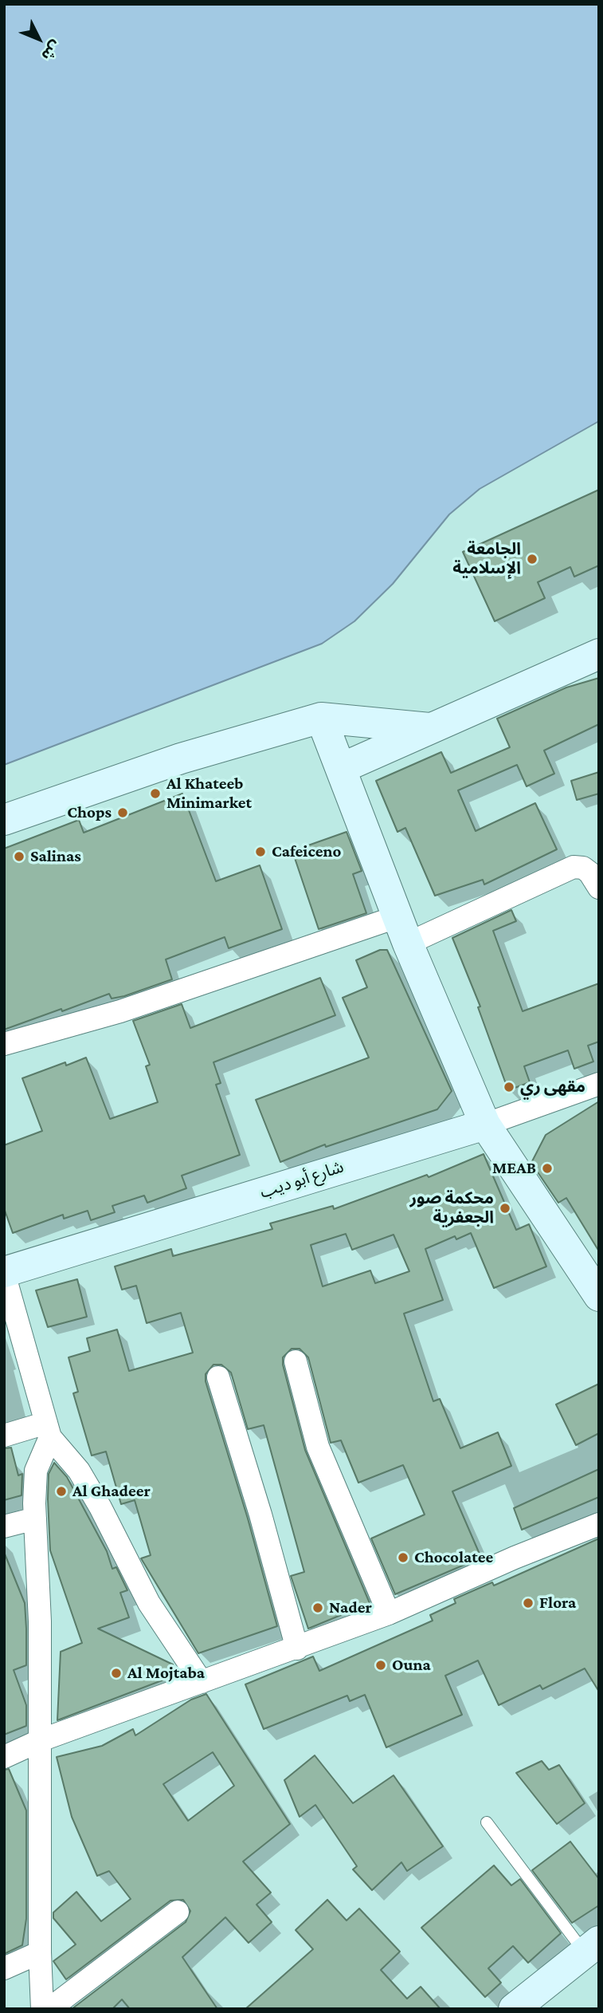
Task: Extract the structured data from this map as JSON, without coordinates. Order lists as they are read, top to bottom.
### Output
{
  "streets": {
    "main road": ["شارع أبو ديب"]
  },
  "places": [
    "الجامعة الإسلامية",
    "Al Khateeb Minimarket",
    "Chops",
    "Cafeiceno",
    "Salinas",
    "مقهى ري",
    "MEAB",
    "محكمة صور الجعفرية",
    "Al Ghadeer",
    "Chocolatee",
    "Flora",
    "Nader",
    "Ouna",
    "Al Mojtaba"
  ],
  "north": "bottom right"
}
